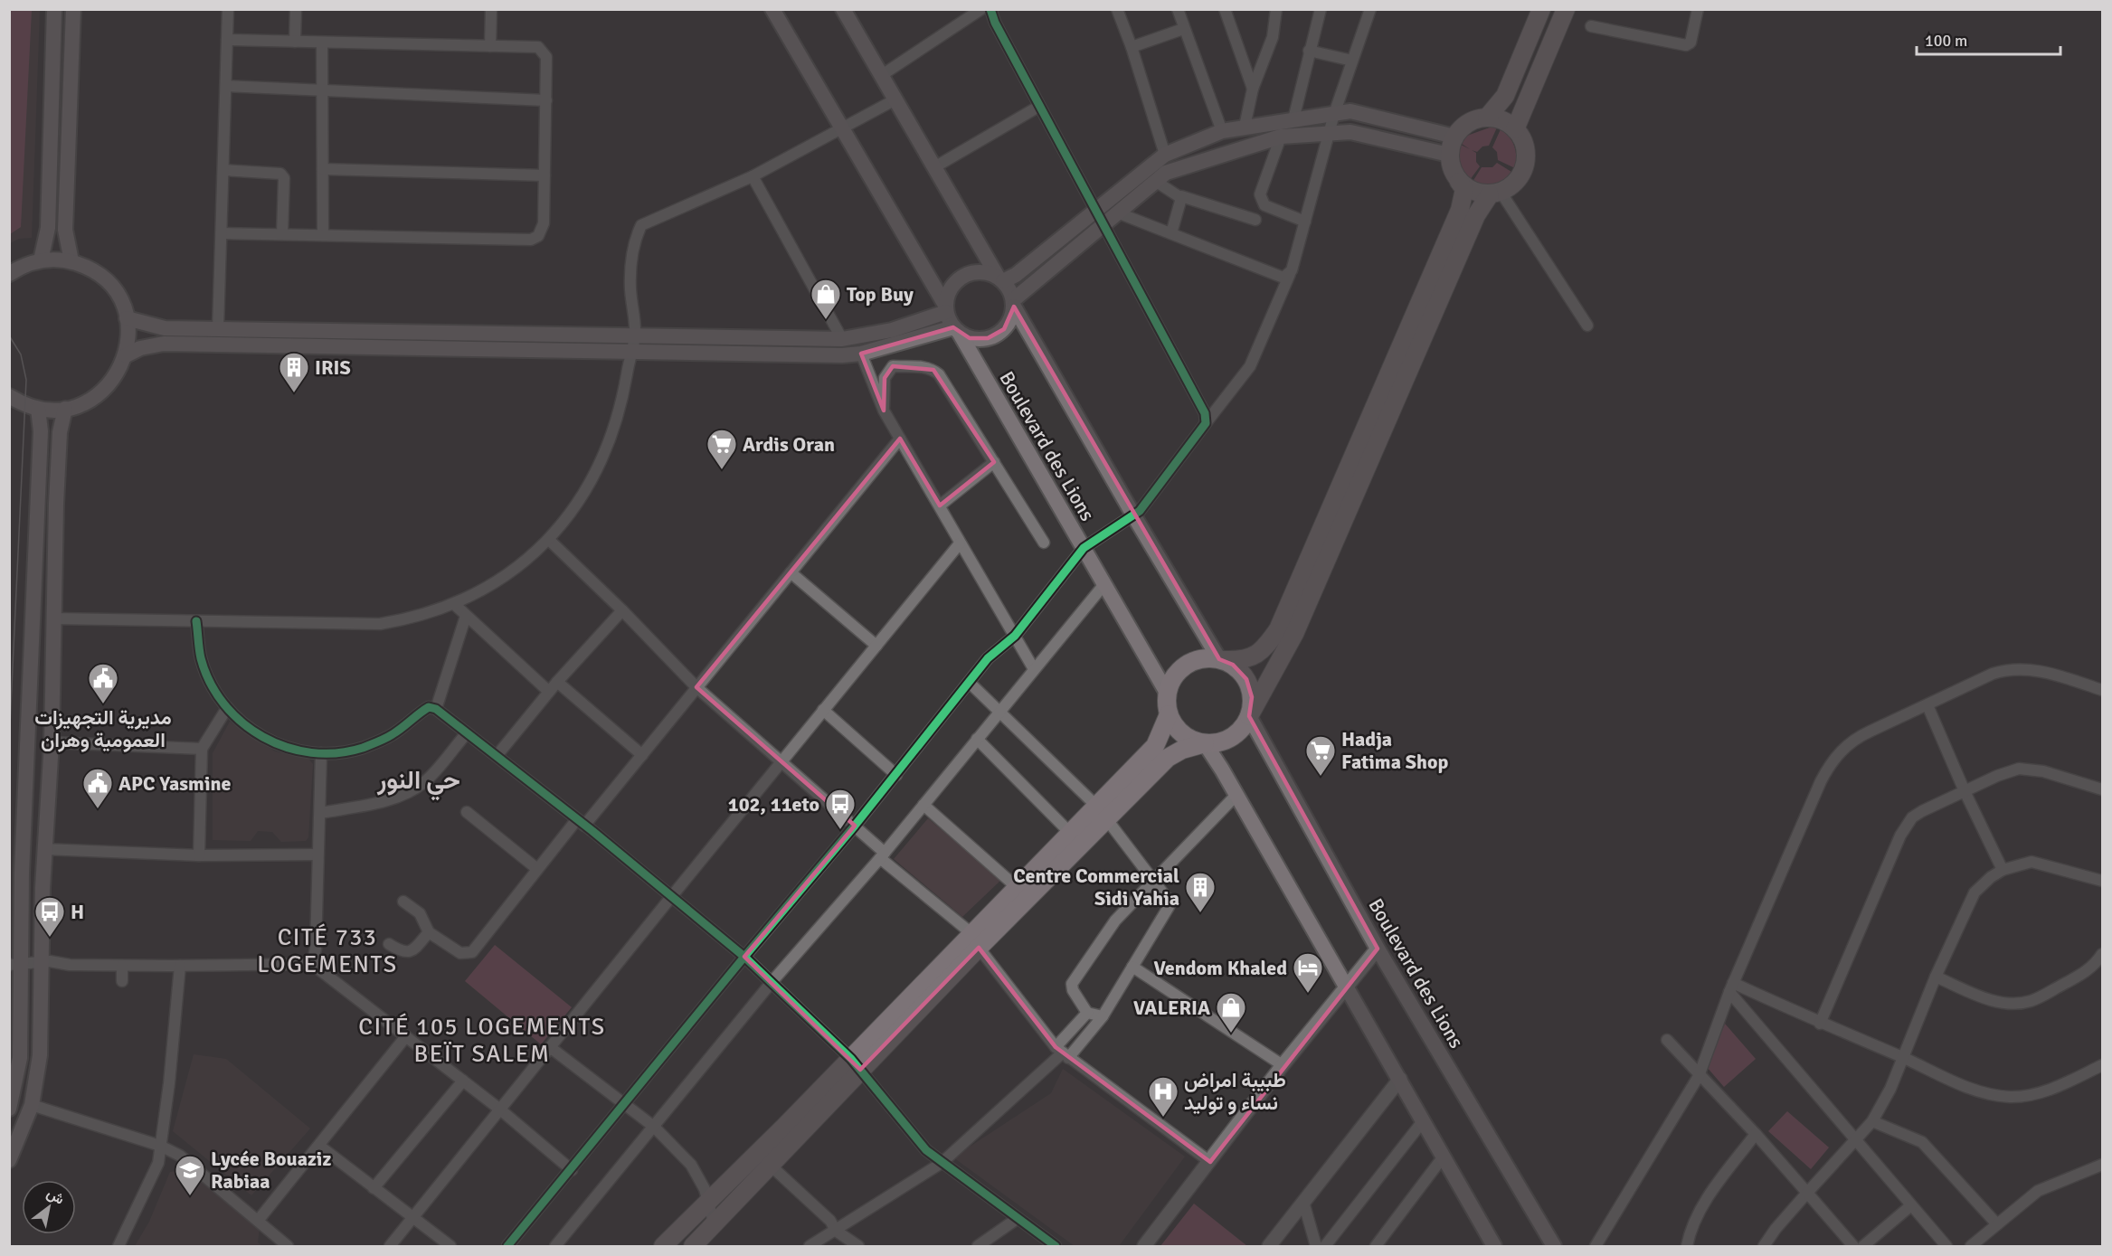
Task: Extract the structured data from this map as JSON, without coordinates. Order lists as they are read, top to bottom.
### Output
{
  "streets": {
    "main road": ["Boulevard des Lions"]
  },
  "districts": ["حي النور", "CITÉ 733 LOGEMENTS", "CITÉ 105 LOGEMENTS BEÏT SALEM"],
  "places": {
    "shop": ["Top Buy", "VALERIA"],
    "building": ["IRIS", "Centre Commercial Sidi Yahia"],
    "supermarket": ["Ardis Oran", "Hadja Fatima Shop"],
    "public building": ["مديرية التجهيزات العمومية وهران", "APC Yasmine"],
    "bus stop": ["102, 11eto", "H"],
    "hotel": ["Vendom Khaled"],
    "hospital": ["طبيبة امراض نساء و توليد"],
    "school or university": ["Lycée Bouaziz Rabiaa"]
  },
  "scale_bar": "100 m",
  "north": "top right"
}
